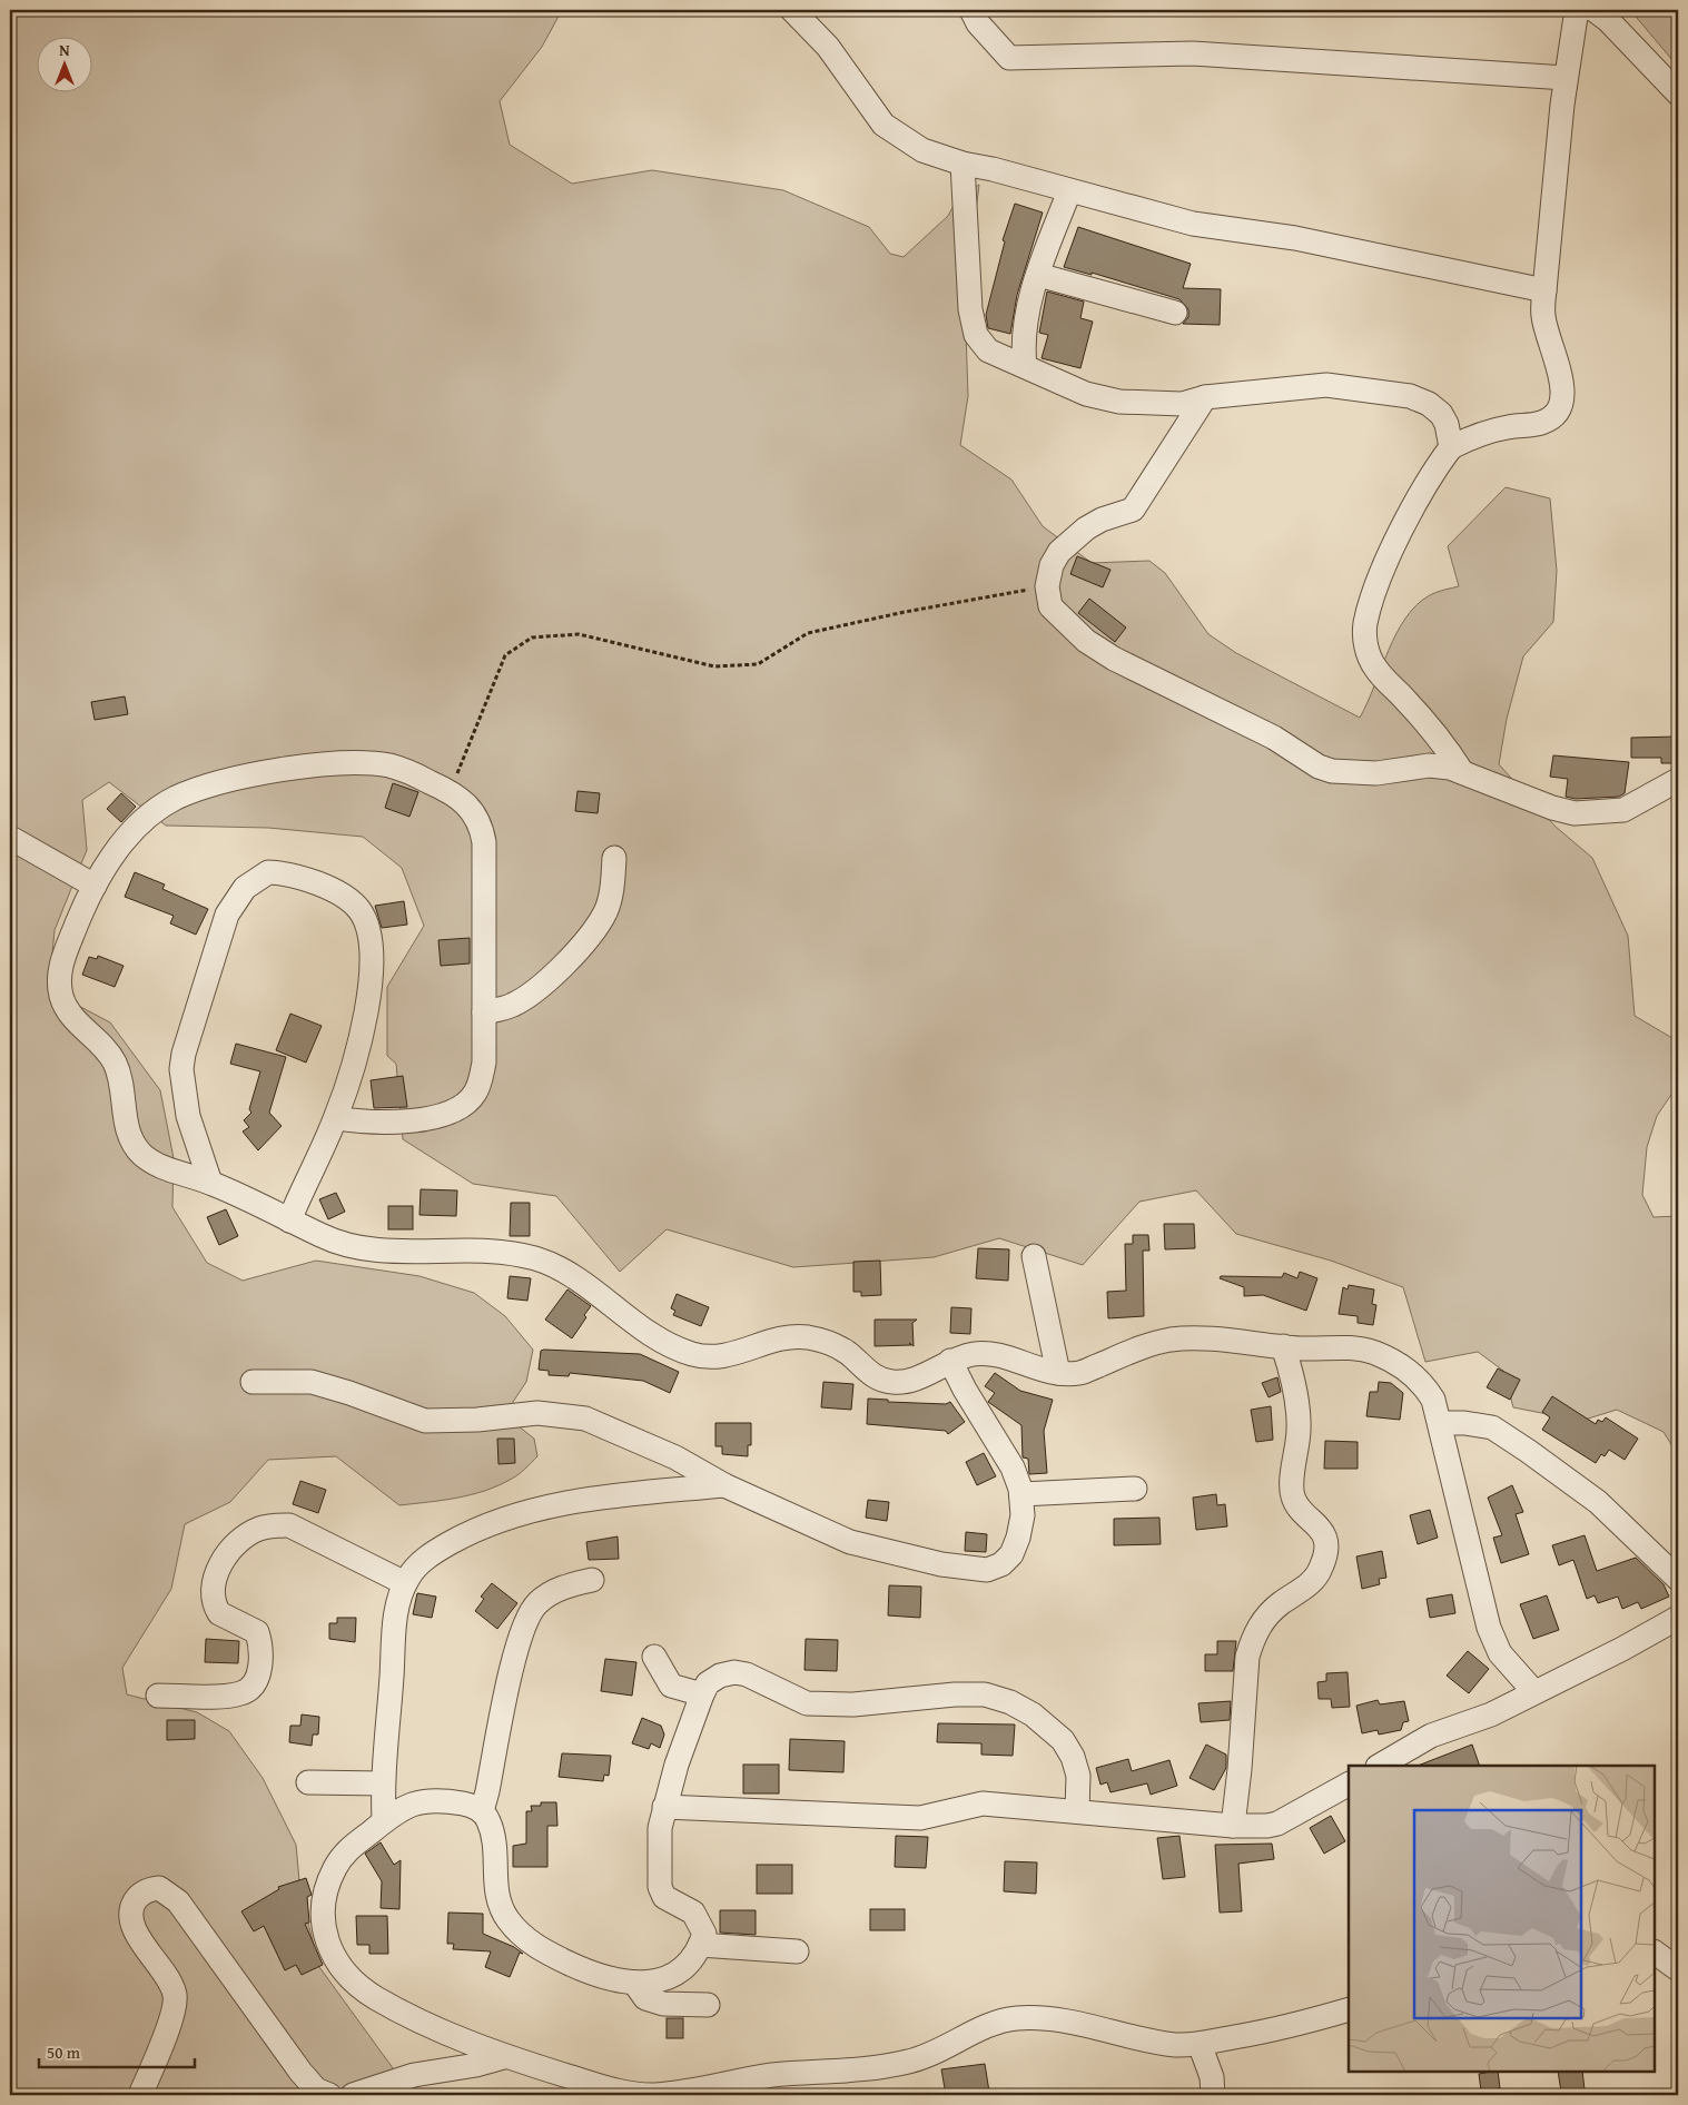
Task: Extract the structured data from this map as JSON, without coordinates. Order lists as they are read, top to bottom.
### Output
{
  "scale_bar": "50 m",
  "north": "top"
}
